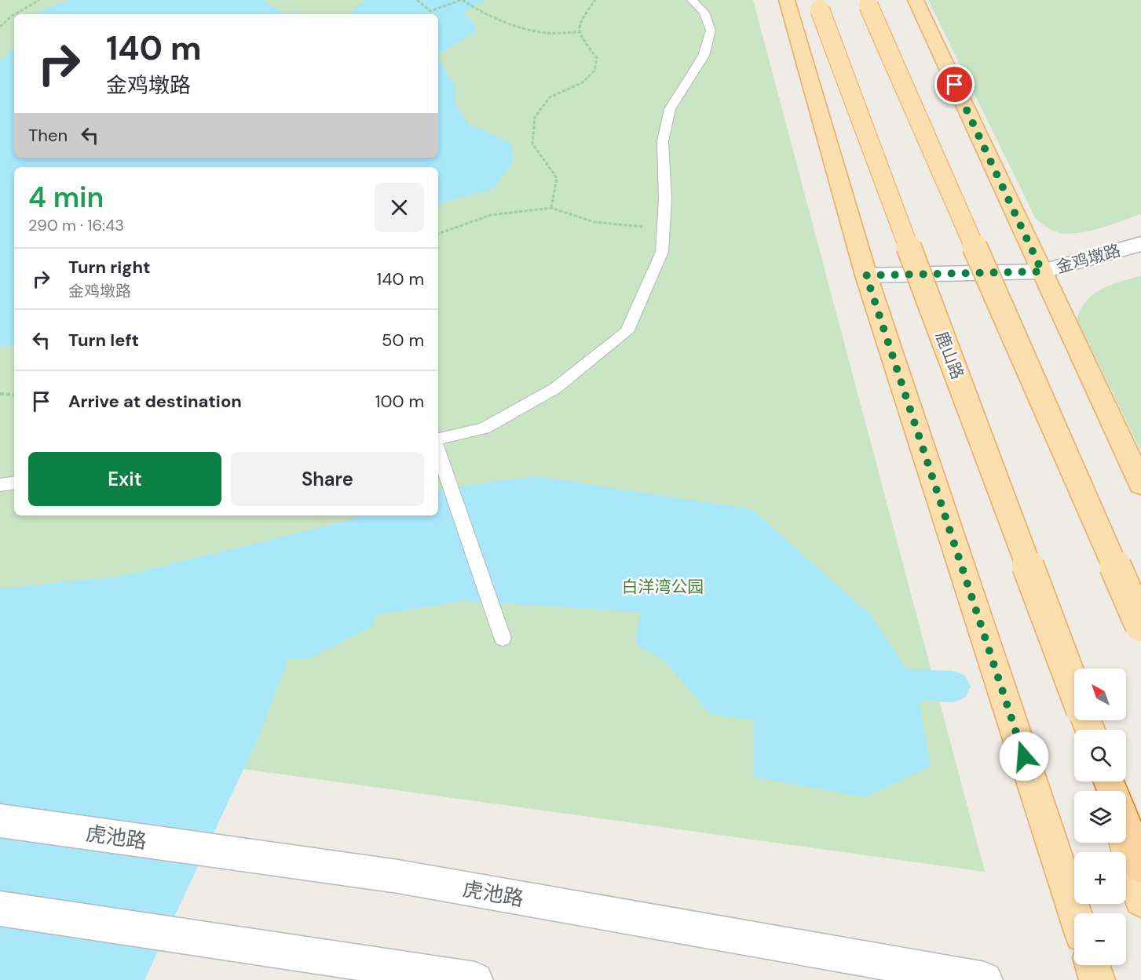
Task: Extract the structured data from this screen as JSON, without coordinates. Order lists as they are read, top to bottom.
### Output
{
  "streets": {
    "main road": ["金鸡墩路", "鹿山路", "虎池路"]
  },
  "parks": ["白洋湾公园"],
  "north": "top left",
  "page": {
    "turn": ["140 m", "金鸡墩路"],
    "then": "Then",
    "heading": ["4 min", "290 m · 16:43"],
    "list": [
      {
        "name": "Turn right",
        "note": "金鸡墩路",
        "value": "140 m"
      },
      {
        "name": "Turn left",
        "value": "50 m"
      },
      {
        "name": "Arrive at destination",
        "value": "100 m"
      }
    ],
    "buttons": ["Exit", "Share"],
    "map_buttons": ["+", "−"]
  }
}
